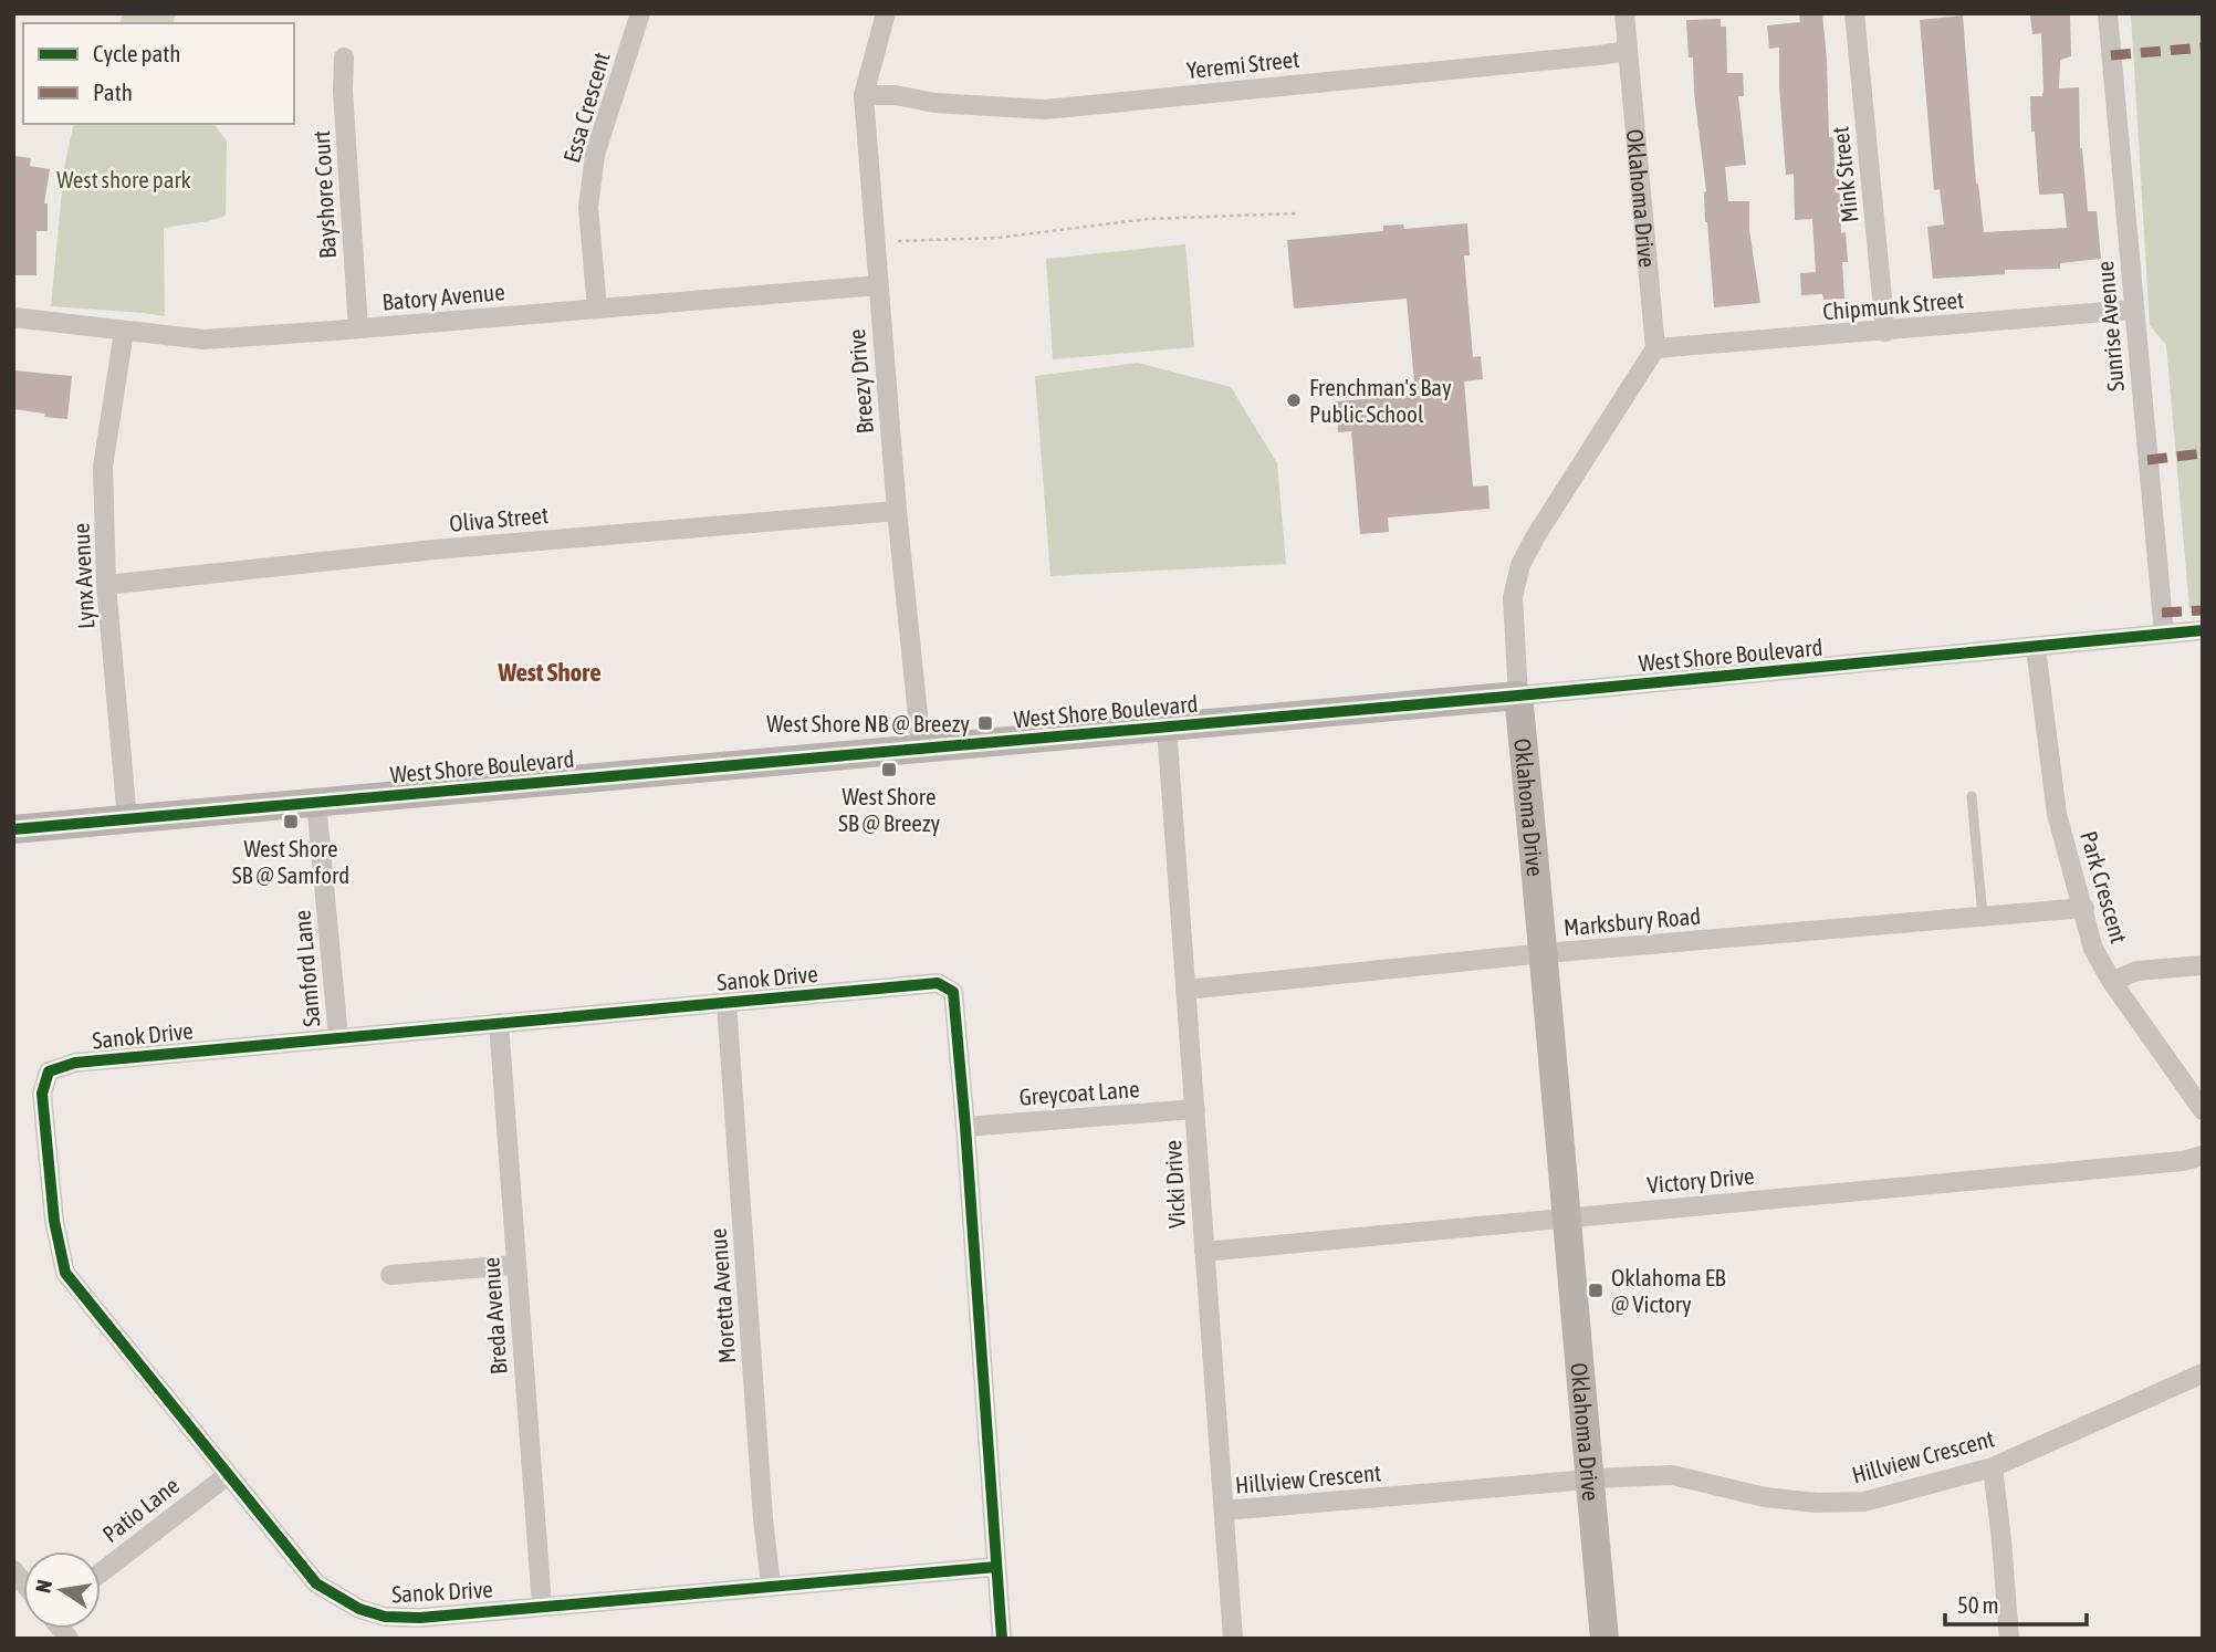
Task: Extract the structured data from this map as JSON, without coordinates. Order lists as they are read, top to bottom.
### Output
{
  "streets": {
    "street": [
      "Yeremi Street",
      "Essa Crescent",
      "Mink Street",
      "Bayshore Court",
      "Oklahoma Drive",
      "Batory Avenue",
      "Chipmunk Street",
      "Sunrise Avenue",
      "Breezy Drive",
      "Oliva Street",
      "Lynx Avenue",
      "West Shore Boulevard",
      "Park Crescent",
      "Marksbury Road",
      "Samford Lane",
      "Sanok Drive",
      "Greycoat Lane",
      "Victory Drive",
      "Vicki Drive",
      "Moretta Avenue",
      "Breda Avenue",
      "Hillview Crescent",
      "Patio Lane"
    ]
  },
  "crossings": [
    ["Yeremi Street", "Oklahoma Drive"],
    ["Yeremi Street", "Breezy Drive"],
    ["Essa Crescent", "Batory Avenue"],
    ["Mink Street", "Chipmunk Street"],
    ["Bayshore Court", "Batory Avenue"],
    ["Oklahoma Drive", "Chipmunk Street"],
    ["Oklahoma Drive", "West Shore Boulevard"],
    ["Oklahoma Drive", "Marksbury Road"],
    ["Oklahoma Drive", "Victory Drive"],
    ["Oklahoma Drive", "Hillview Crescent"],
    ["Batory Avenue", "Breezy Drive"],
    ["Batory Avenue", "Lynx Avenue"],
    ["Chipmunk Street", "Sunrise Avenue"],
    ["Sunrise Avenue", "West Shore Boulevard"],
    ["Breezy Drive", "Oliva Street"],
    ["Breezy Drive", "West Shore Boulevard"],
    ["Oliva Street", "Lynx Avenue"],
    ["Lynx Avenue", "West Shore Boulevard"],
    ["West Shore Boulevard", "Park Crescent"],
    ["West Shore Boulevard", "Samford Lane"],
    ["West Shore Boulevard", "Vicki Drive"],
    ["Park Crescent", "Marksbury Road"],
    ["Marksbury Road", "Vicki Drive"],
    ["Samford Lane", "Sanok Drive"],
    ["Sanok Drive", "Greycoat Lane"],
    ["Sanok Drive", "Moretta Avenue"],
    ["Sanok Drive", "Breda Avenue"],
    ["Sanok Drive", "Patio Lane"],
    ["Greycoat Lane", "Vicki Drive"],
    ["Victory Drive", "Vicki Drive"],
    ["Vicki Drive", "Hillview Crescent"]
  ],
  "districts": ["West Shore"],
  "parks": ["West shore park"],
  "places": {
    "other": ["Frenchman's Bay Public School"],
    "transit": [
      "West Shore NB @ Breezy",
      "West Shore SB @ Breezy",
      "West Shore SB @ Samford",
      "Oklahoma EB @ Victory"
    ]
  },
  "legend": ["Cycle path", "Path"],
  "scale_bar": "50 m",
  "north": "left"
}
